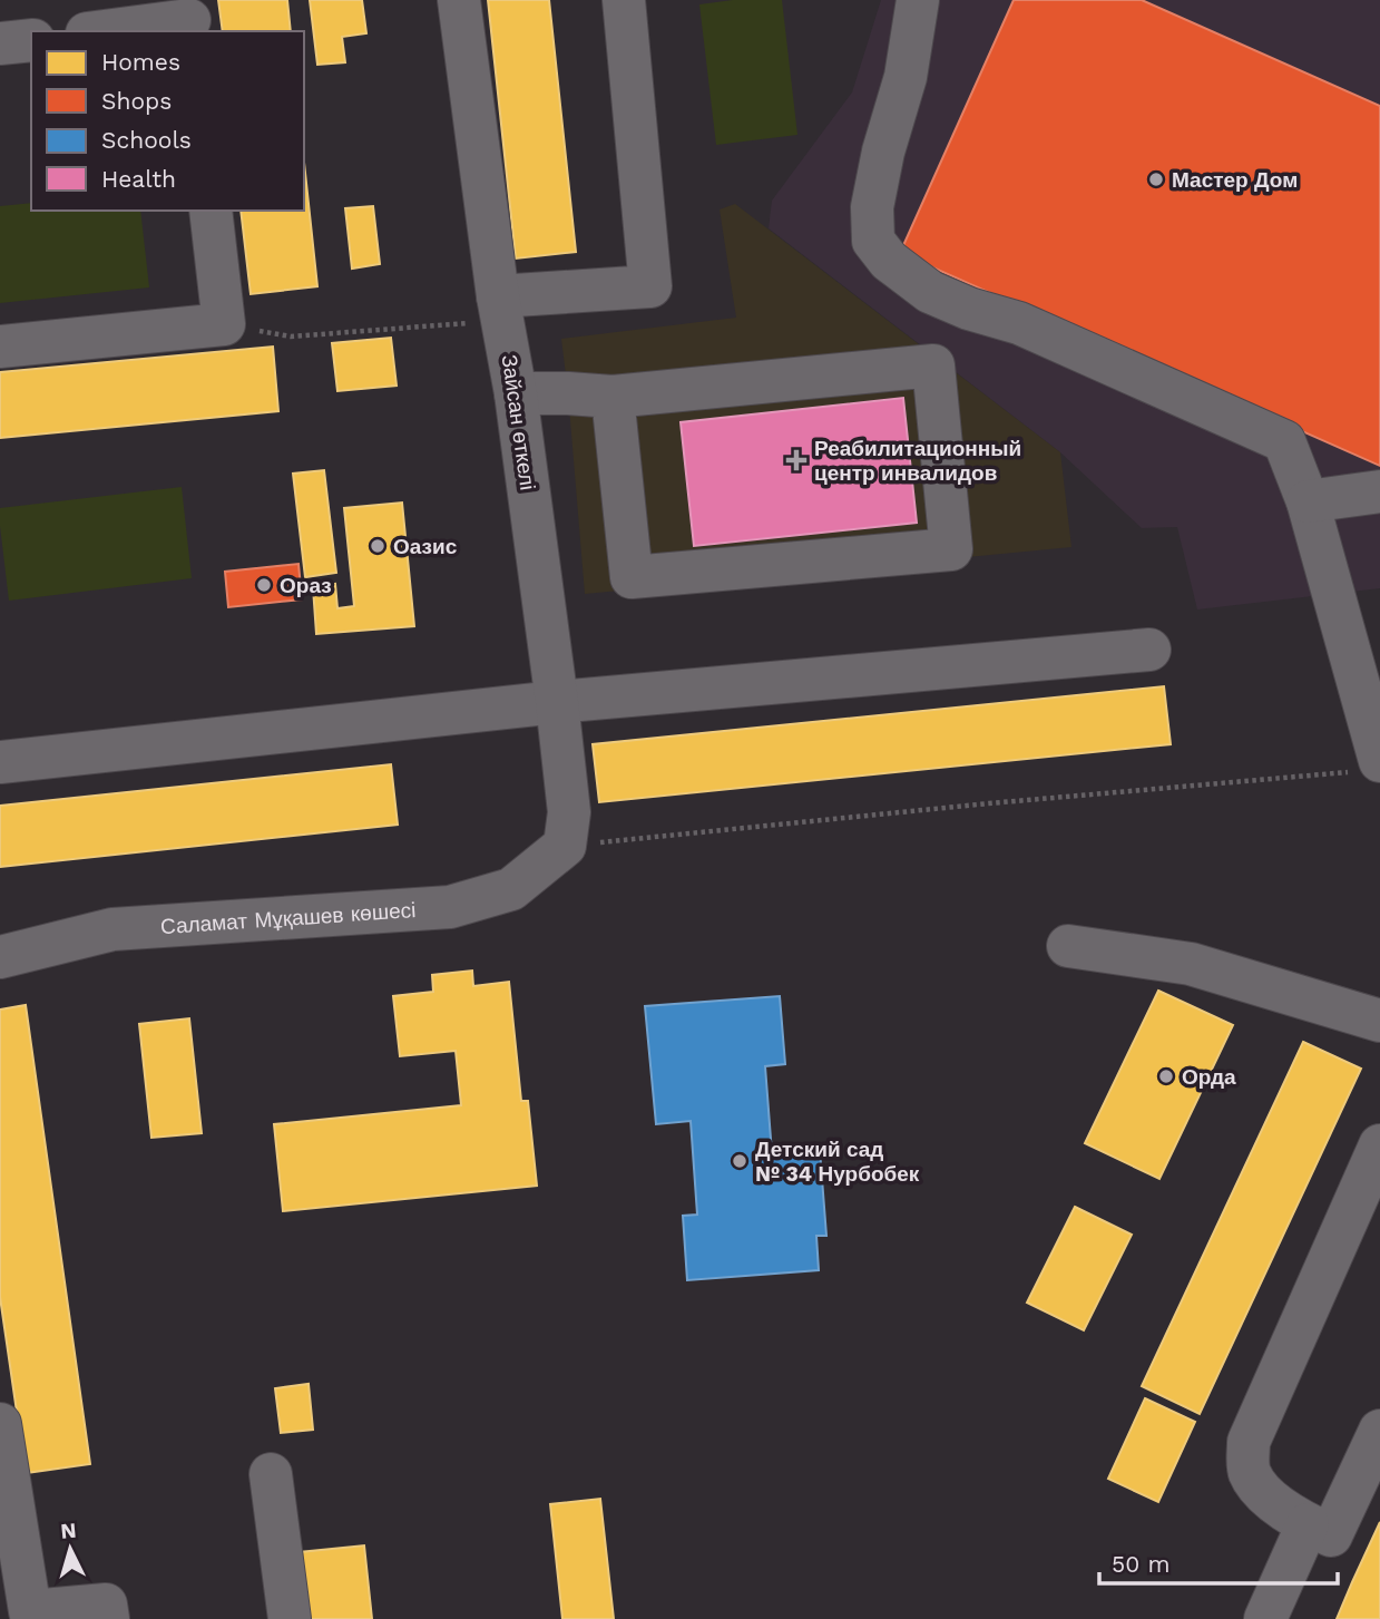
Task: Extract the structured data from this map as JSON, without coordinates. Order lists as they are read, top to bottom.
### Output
{
  "streets": {
    "street": ["Зайсан өткелі", "Саламат Мұқашев көшесі"]
  },
  "crossings": [
    ["Зайсан өткелі", "Саламат Мұқашев көшесі"]
  ],
  "places": {
    "other": [
      "Мастер Дом",
      "Оазис",
      "Ораз",
      "Орда",
      "Детский сад № 34 Нурбобек"
    ],
    "health": ["Реабилитационный центр инвалидов"]
  },
  "legend": [
    "Homes",
    "Shops",
    "Schools",
    "Health"
  ],
  "scale_bar": "50 m",
  "north": "top"
}
